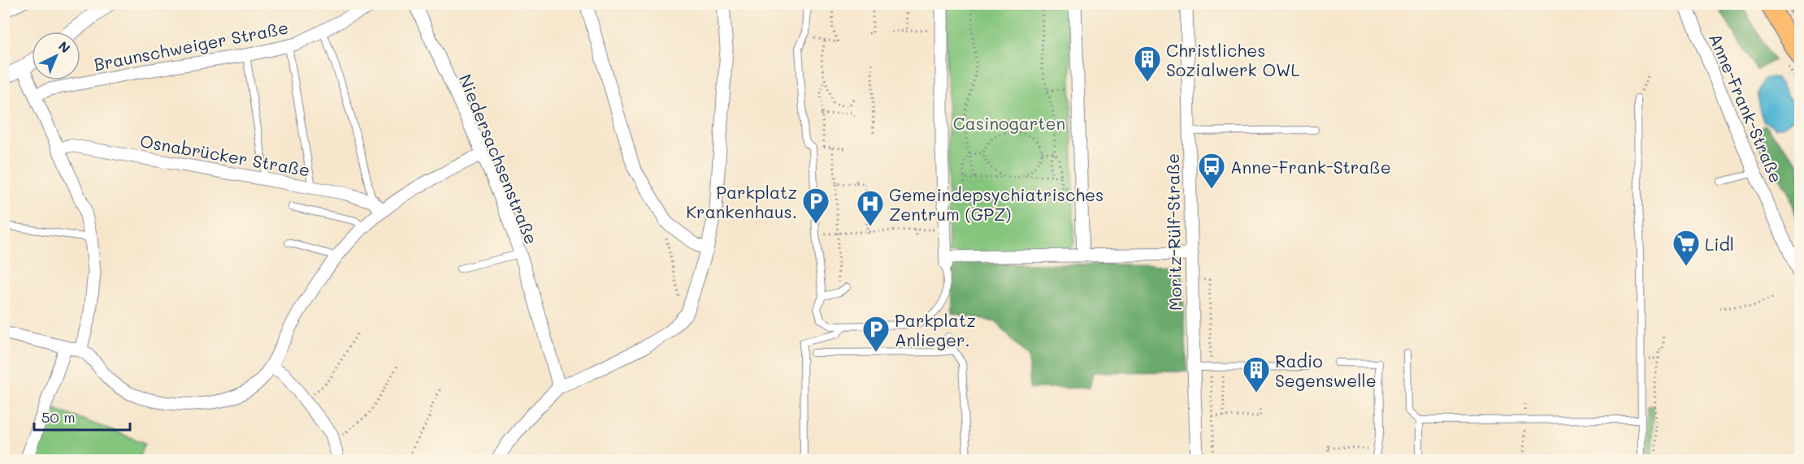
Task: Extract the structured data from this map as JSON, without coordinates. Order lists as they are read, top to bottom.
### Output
{
  "streets": {
    "street": [
      "Braunschweiger Straße",
      "Anne-Frank-Straße",
      "Osnabrücker Straße",
      "Niedersachsenstraße",
      "Moritz-Rülf-Straße"
    ]
  },
  "parks": ["Casinogarten"],
  "places": {
    "building": ["Christliches Sozialwerk OWL", "Radio Segenswelle"],
    "bus stop": ["Anne-Frank-Straße"],
    "parking": ["Parkplatz Krankenhaus.", "Parkplatz Anlieger."],
    "hospital": ["Gemeindepsychiatrisches Zentrum (GPZ)"],
    "supermarket": ["Lidl"]
  },
  "scale_bar": "50 m",
  "north": "top right"
}
